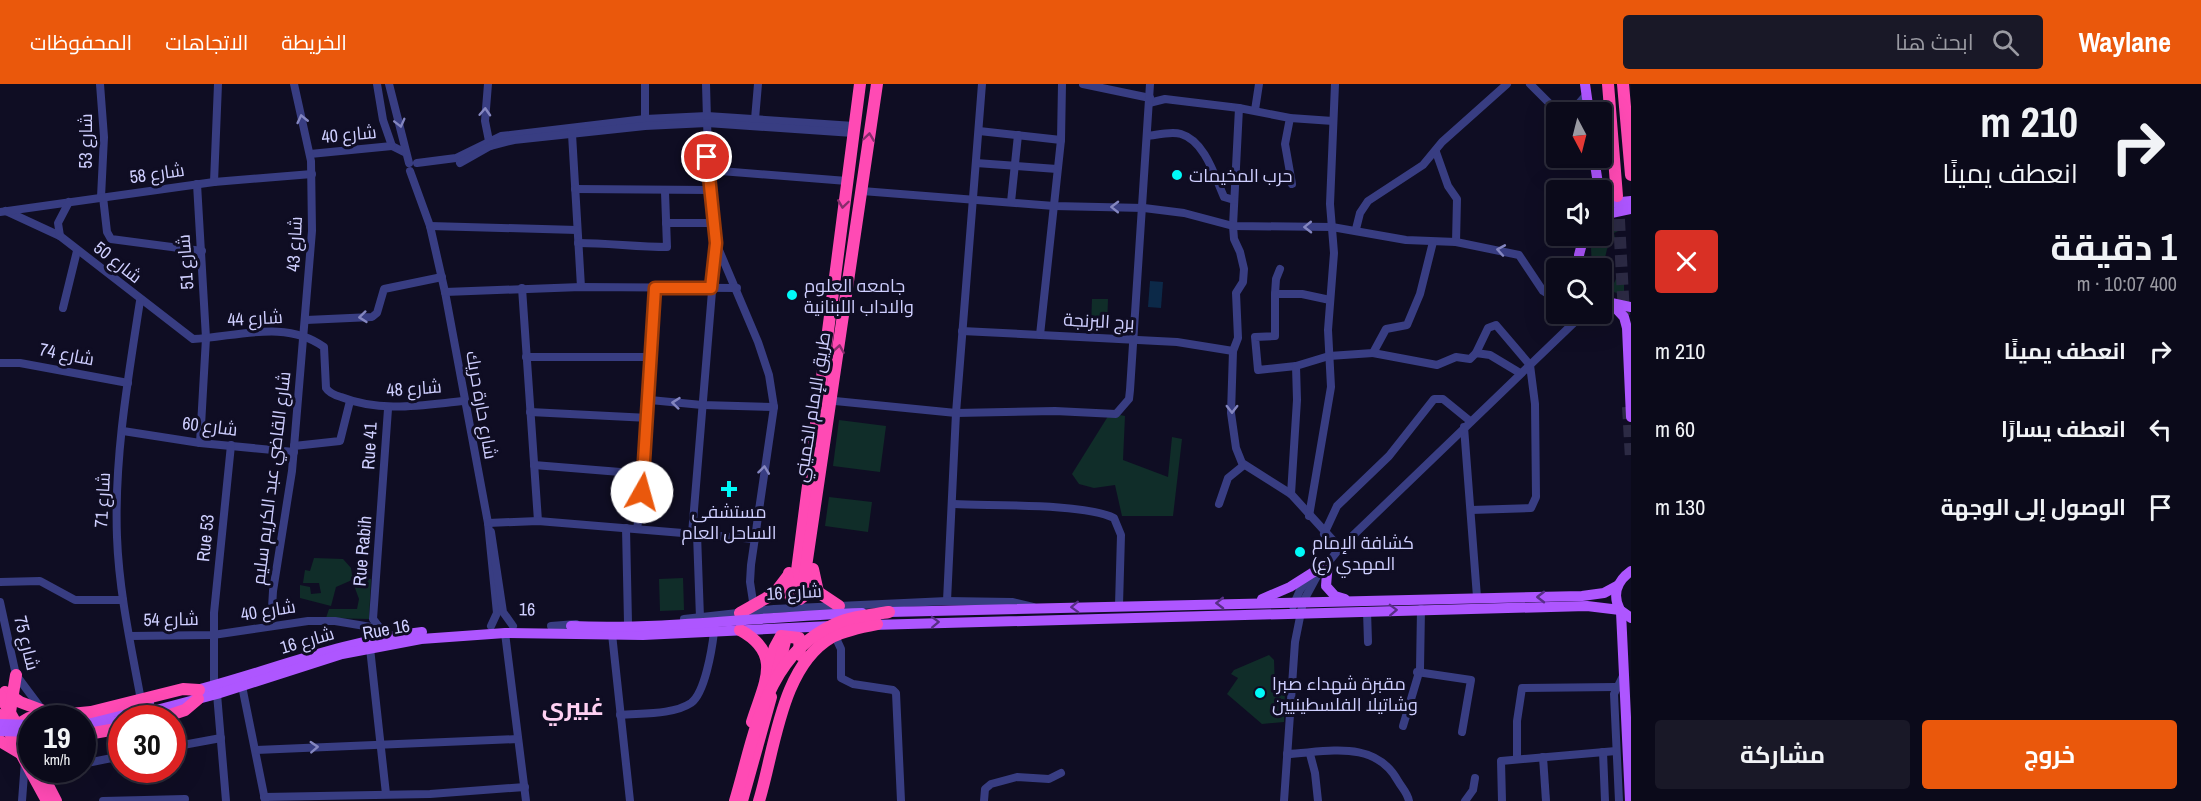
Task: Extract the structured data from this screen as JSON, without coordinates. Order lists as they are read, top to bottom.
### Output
{
  "streets": {
    "highway": ["طريق الإمام الخميني"],
    "main road": ["شارع 16", "16", "Rue 16"],
    "street": [
      "شارع 40",
      "شارع 53",
      "شارع 58",
      "شارع 43",
      "شارع 50",
      "شارع 51",
      "شارع 44",
      "برج البرنجة",
      "شارع 74",
      "شارع 48",
      "شارع حارة حريك",
      "شارع 60",
      "Rue 41",
      "شارع القاضي عبد الكريم سليم",
      "شارع 71",
      "Rue 53",
      "Rue Rabih",
      "شارع 54",
      "شارع 75"
    ]
  },
  "crossings": [
    ["شارع 40", "شارع 43"],
    ["شارع 40", "شارع القاضي عبد الكريم سليم"],
    ["شارع 40", "Rue 53"],
    ["شارع 40", "Rue Rabih"],
    ["شارع 40", "شارع 54"],
    ["شارع 53", "شارع 58"],
    ["شارع 58", "شارع 43"],
    ["شارع 58", "شارع 50"],
    ["شارع 58", "شارع 51"],
    ["شارع 43", "شارع 44"],
    ["شارع 43", "شارع 48"],
    ["شارع 43", "شارع القاضي عبد الكريم سليم"],
    ["شارع 50", "شارع 51"],
    ["شارع 50", "شارع 44"],
    ["شارع 50", "شارع 71"],
    ["شارع 51", "شارع 44"],
    ["شارع 51", "شارع 60"],
    ["شارع 44", "شارع 48"],
    ["شارع 44", "شارع القاضي عبد الكريم سليم"],
    ["شارع 74", "شارع 71"],
    ["شارع 48", "شارع حارة حريك"],
    ["شارع 48", "شارع 60"],
    ["شارع 48", "Rue 41"],
    ["شارع 48", "شارع القاضي عبد الكريم سليم"],
    ["شارع 60", "شارع القاضي عبد الكريم سليم"],
    ["شارع 60", "شارع 71"],
    ["شارع 60", "Rue 53"],
    ["Rue 41", "Rue Rabih"],
    ["شارع 71", "شارع 54"],
    ["Rue 53", "شارع 54"],
    ["Rue Rabih", "شارع 16"],
    ["Rue Rabih", "Rue 16"],
    ["شارع 16", "16"],
    ["شارع 16", "Rue 16"],
    ["16", "Rue 16"]
  ],
  "districts": ["غبيري"],
  "places": {
    "other": [
      "حرب المخيمات",
      "جامعه العلوم والاداب اللبنانية",
      "كشافة الإمام المهدي (ع)",
      "مقبرة شهداء صبرا وشاتيلا الفلسطينيين"
    ],
    "health": ["مستشفى الساحل العام"]
  },
  "north": "bottom",
  "page": {
    "header": "Waylane",
    "search": "ابحث هنا",
    "nav": ["الخريطة", "الاتجاهات", "المحفوظات"],
    "turn": ["210 m", "انعطف يمينًا"],
    "heading": ["1 دقيقة", "400 m · 10:07"],
    "list": [
      {
        "name": "انعطف يمينًا",
        "value": "210 m"
      },
      {
        "name": "انعطف يسارًا",
        "value": "60 m"
      },
      {
        "name": "الوصول إلى الوجهة",
        "value": "130 m"
      }
    ],
    "speed": "19 km/h",
    "limit": "30",
    "buttons": ["خروج", "مشاركة"]
  }
}
